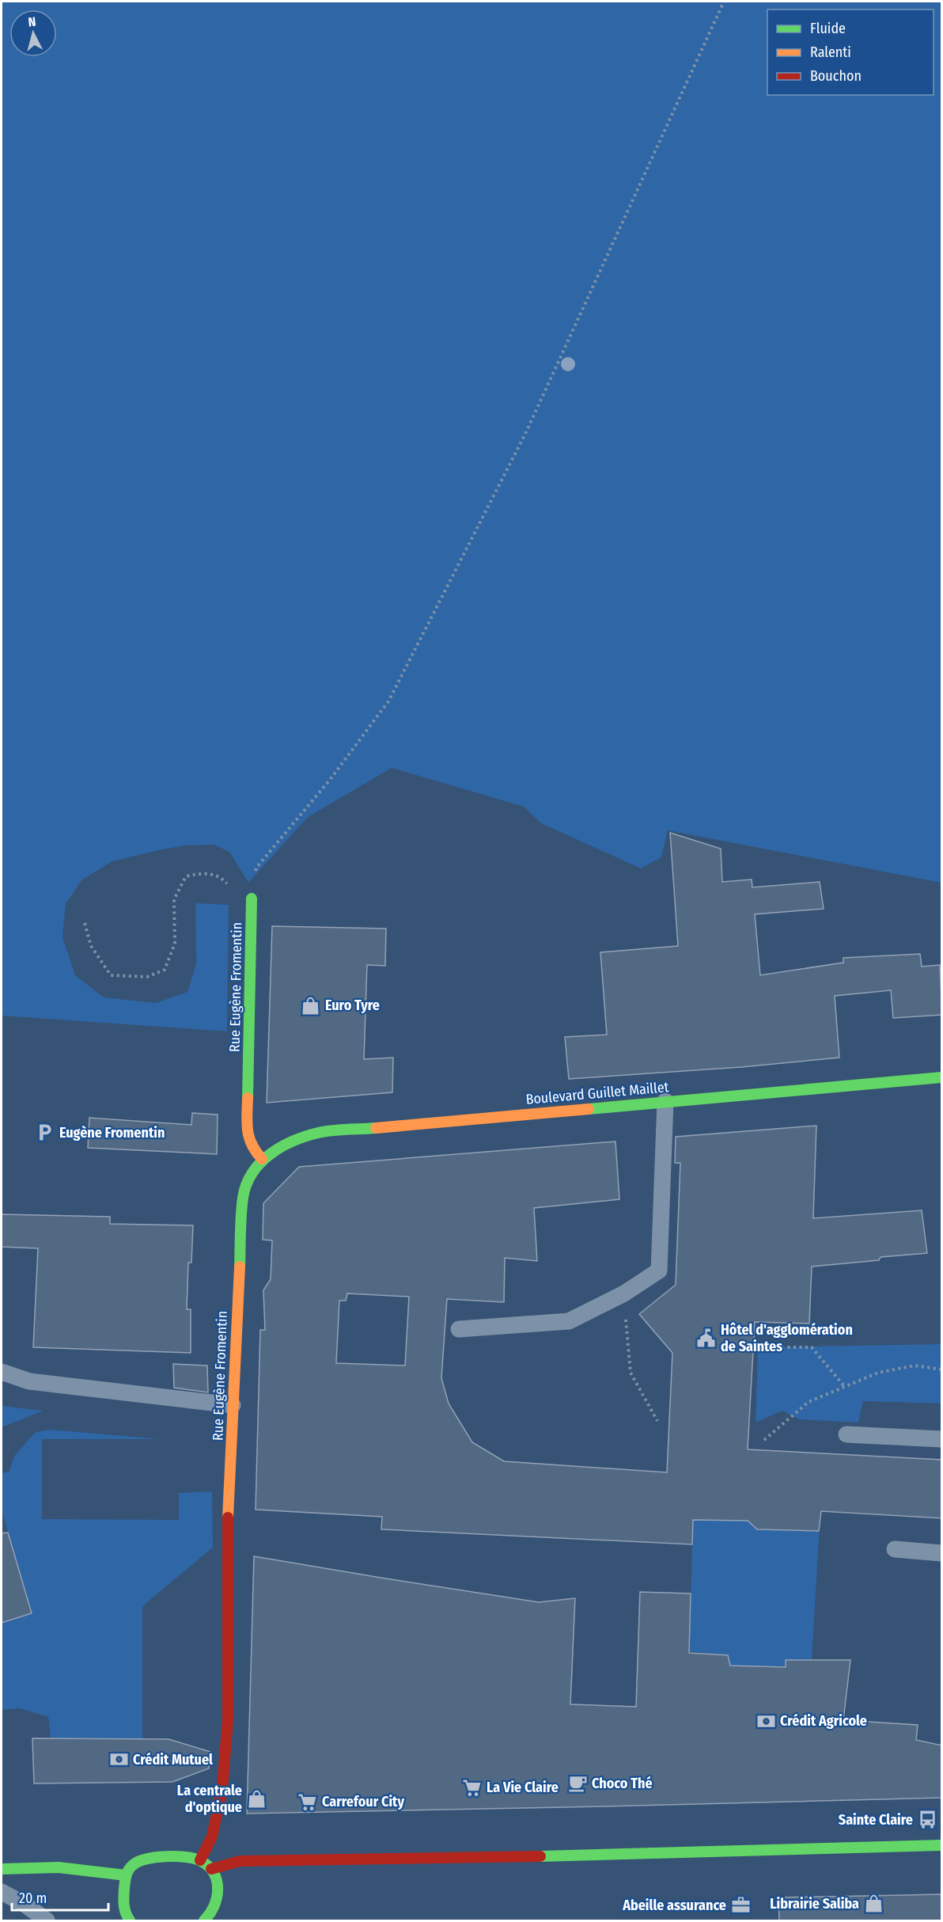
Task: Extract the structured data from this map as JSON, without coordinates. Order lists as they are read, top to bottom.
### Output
{
  "streets": {
    "street": ["Rue Eugène Fromentin", "Boulevard Guillet Maillet"]
  },
  "crossings": [
    ["Rue Eugène Fromentin", "Boulevard Guillet Maillet"]
  ],
  "places": {
    "shop": ["Euro Tyre", "La centrale d'optique", "Librairie Saliba"],
    "parking": ["Eugène Fromentin"],
    "public building": ["Hôtel d'agglomération de Saintes"],
    "bank": ["Crédit Agricole", "Crédit Mutuel"],
    "cafe": ["Choco Thé"],
    "supermarket": ["La Vie Claire", "Carrefour City"],
    "bus stop": ["Sainte Claire"],
    "office": ["Abeille assurance"]
  },
  "legend": ["Fluide", "Ralenti", "Bouchon"],
  "scale_bar": "20 m",
  "north": "top"
}
